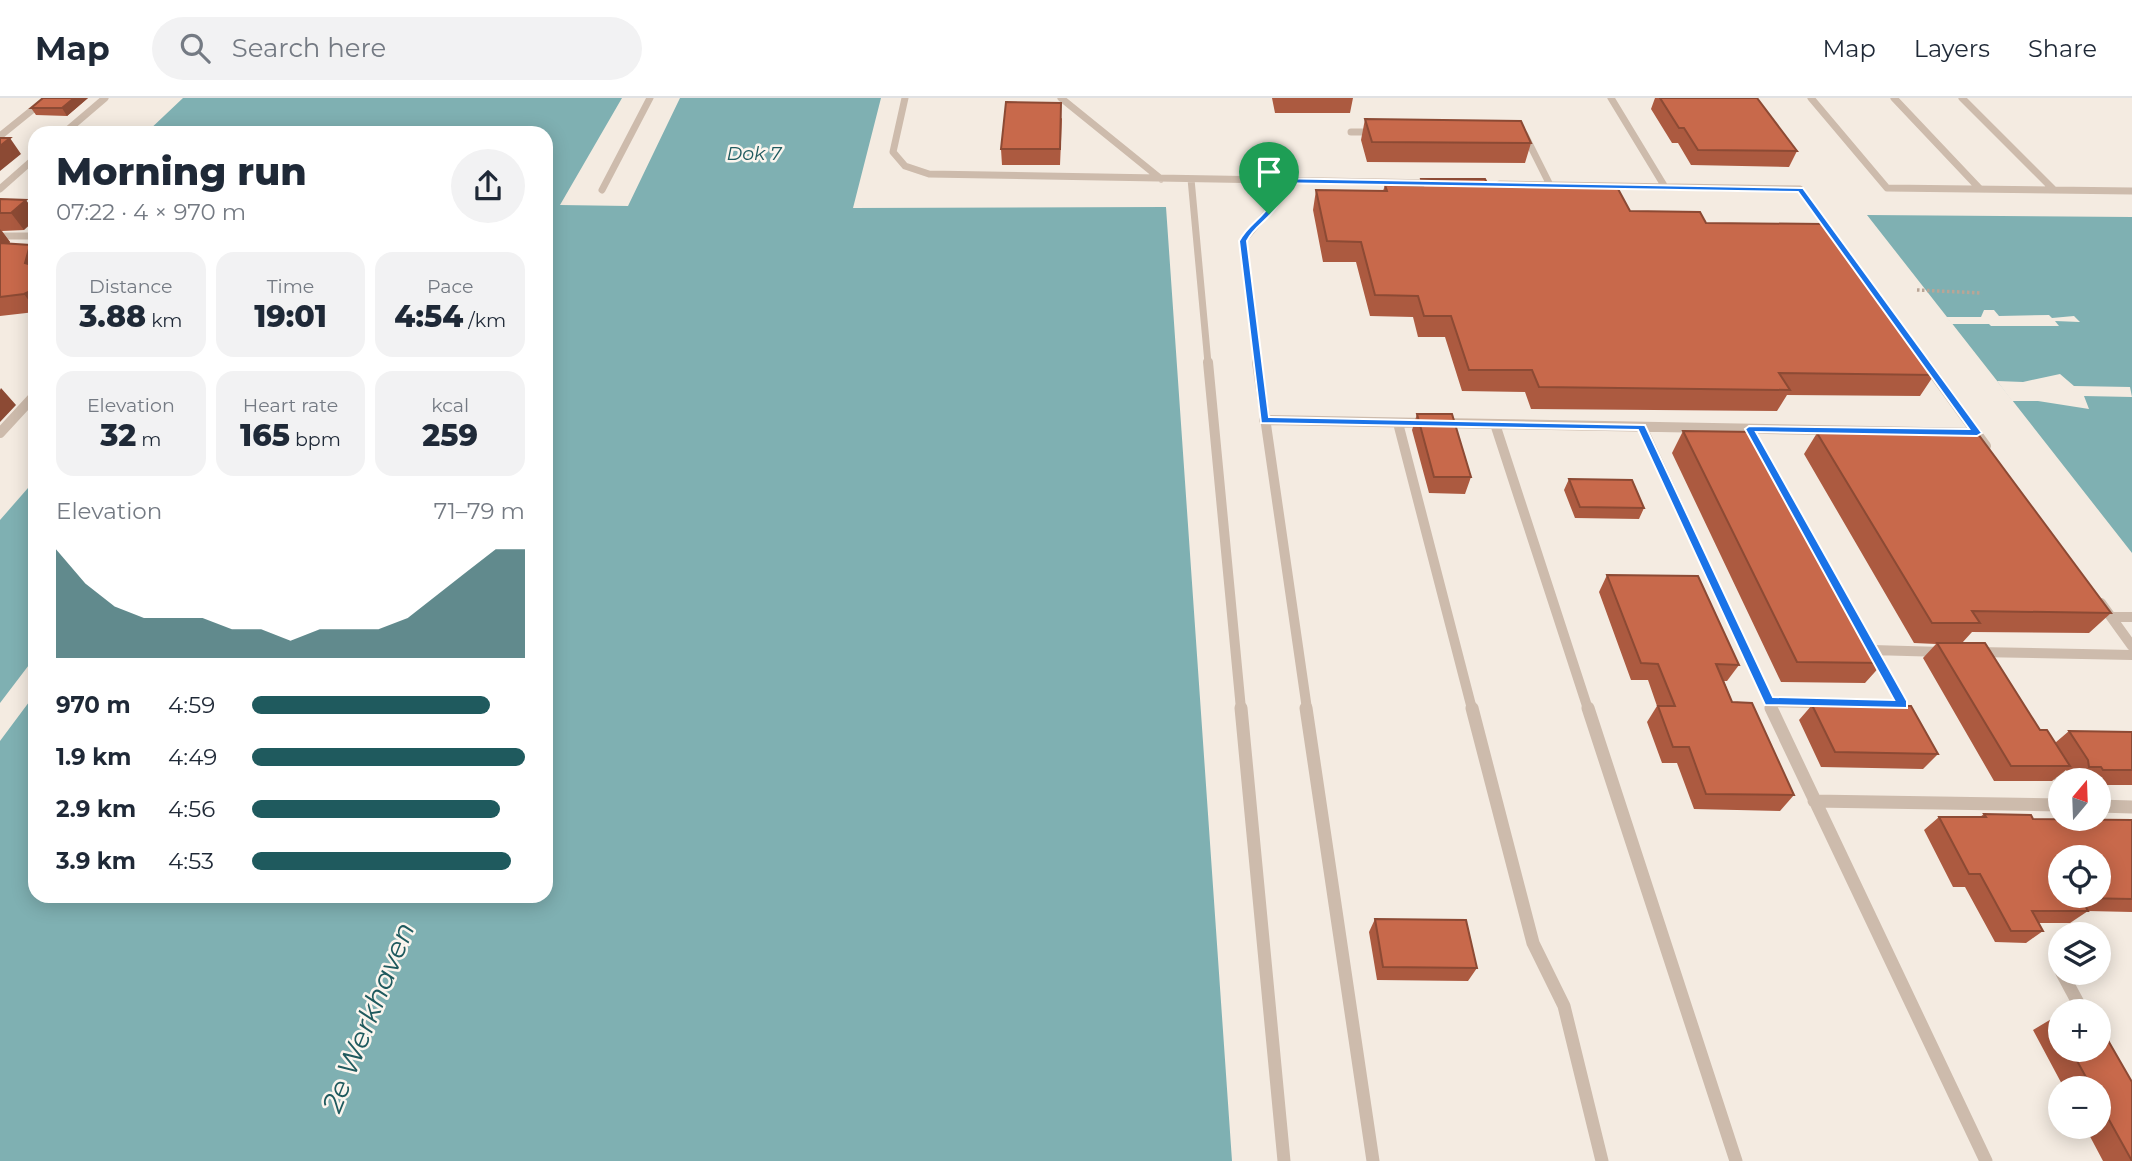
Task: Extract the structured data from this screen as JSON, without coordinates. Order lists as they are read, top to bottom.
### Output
{
  "water": ["Dok 7", "2e Werkhaven"],
  "north": "top",
  "page": {
    "header": "Map",
    "search": "Search here",
    "nav": ["Map", "Layers", "Share"],
    "heading": ["Morning run", "07:22 · 4 × 970 m"],
    "stats": [
      ["Distance", "3.88 km"],
      ["Time", "19:01"],
      ["Pace", "4:54 /km"],
      ["Elevation", "32 m"],
      ["Heart rate", "165 bpm"],
      ["kcal", "259"]
    ],
    "chart": ["Elevation", "71–79 m"],
    "list": [
      {
        "name": "970 m",
        "note": "4:59"
      },
      {
        "name": "1.9 km",
        "note": "4:49"
      },
      {
        "name": "2.9 km",
        "note": "4:56"
      },
      {
        "name": "3.9 km",
        "note": "4:53"
      }
    ],
    "map_buttons": ["+", "−"]
  }
}
